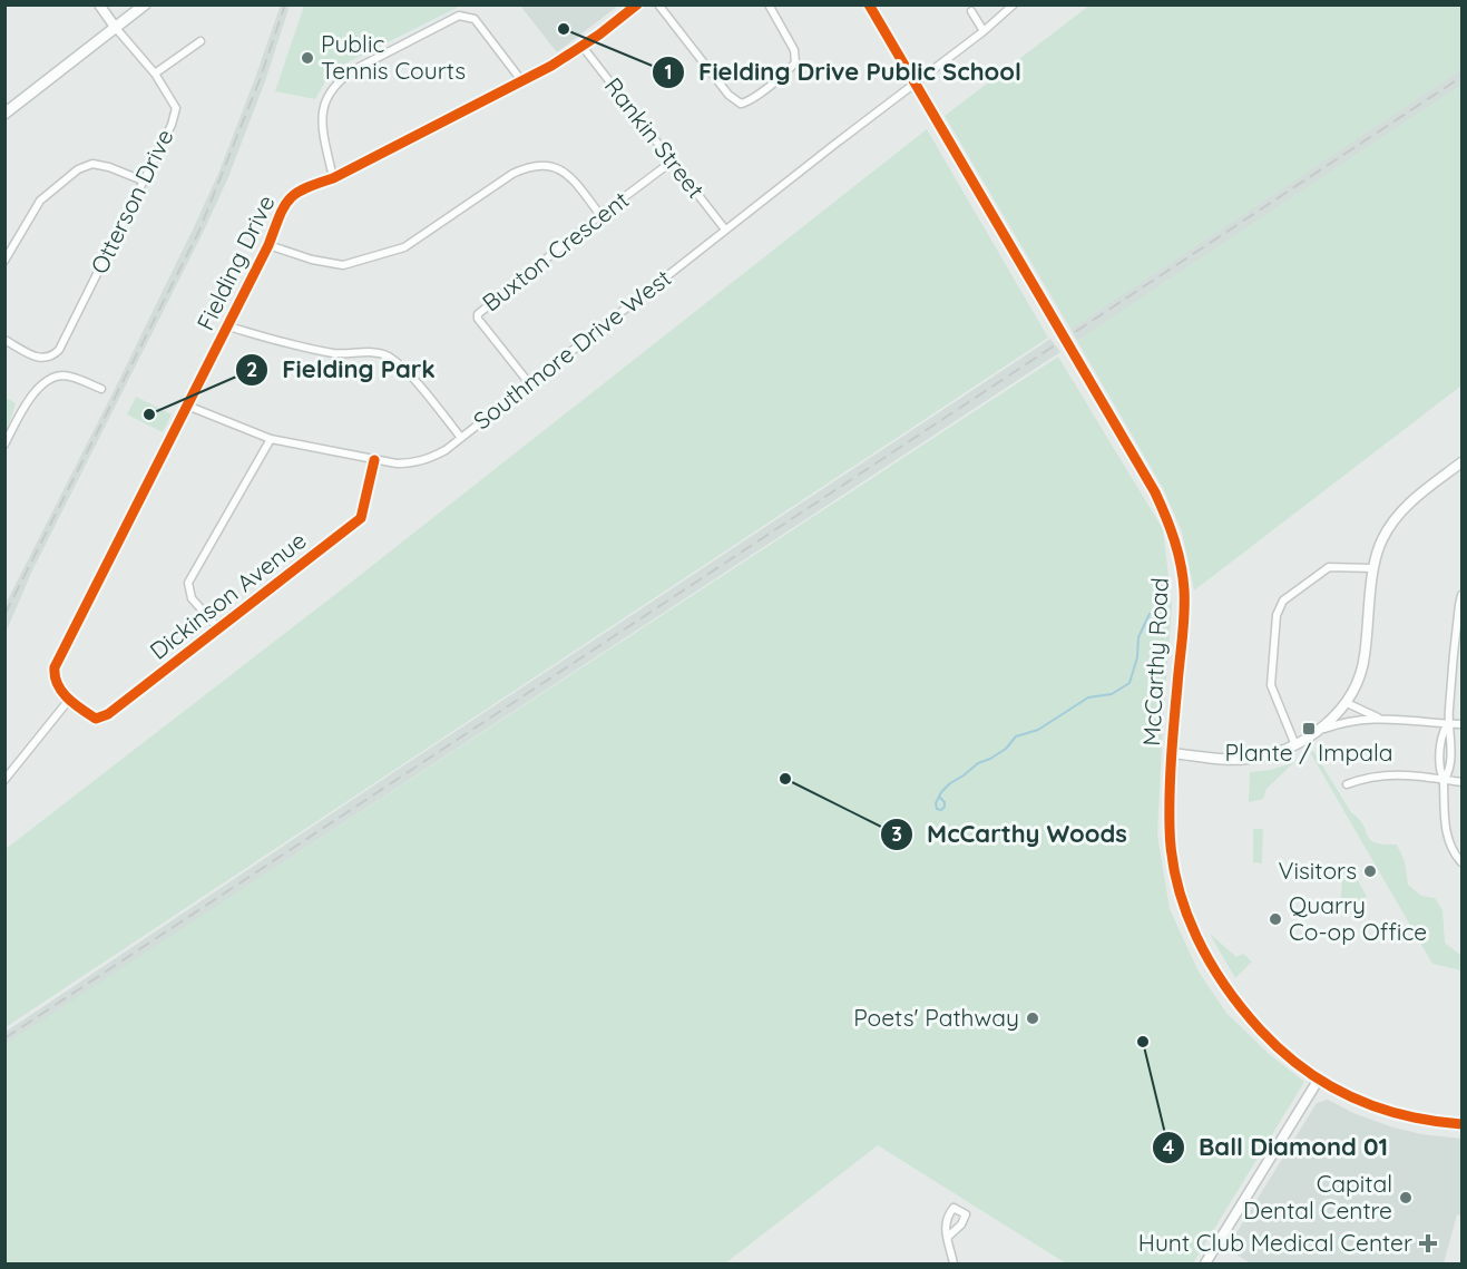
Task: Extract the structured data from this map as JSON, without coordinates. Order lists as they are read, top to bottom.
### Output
{
  "streets": {
    "street": [
      "Rankin Street",
      "Otterson Drive",
      "Buxton Crescent",
      "Fielding Drive",
      "Southmore Drive West",
      "Dickinson Avenue",
      "McCarthy Road"
    ]
  },
  "crossings": [
    ["Rankin Street", "Buxton Crescent"],
    ["Rankin Street", "Fielding Drive"],
    ["Rankin Street", "Southmore Drive West"],
    ["Buxton Crescent", "Southmore Drive West"],
    ["Fielding Drive", "Southmore Drive West"],
    ["Fielding Drive", "Dickinson Avenue"],
    ["Southmore Drive West", "Dickinson Avenue"],
    ["Southmore Drive West", "McCarthy Road"]
  ],
  "places": {
    "other": [
      "Fielding Drive Public School",
      "Public Tennis Courts",
      "Fielding Park",
      "McCarthy Woods",
      "Visitors",
      "Quarry Co-op Office",
      "Poets' Pathway",
      "Ball Diamond 01",
      "Capital Dental Centre"
    ],
    "transit": ["Plante / Impala"],
    "health": ["Hunt Club Medical Center"]
  }
}
